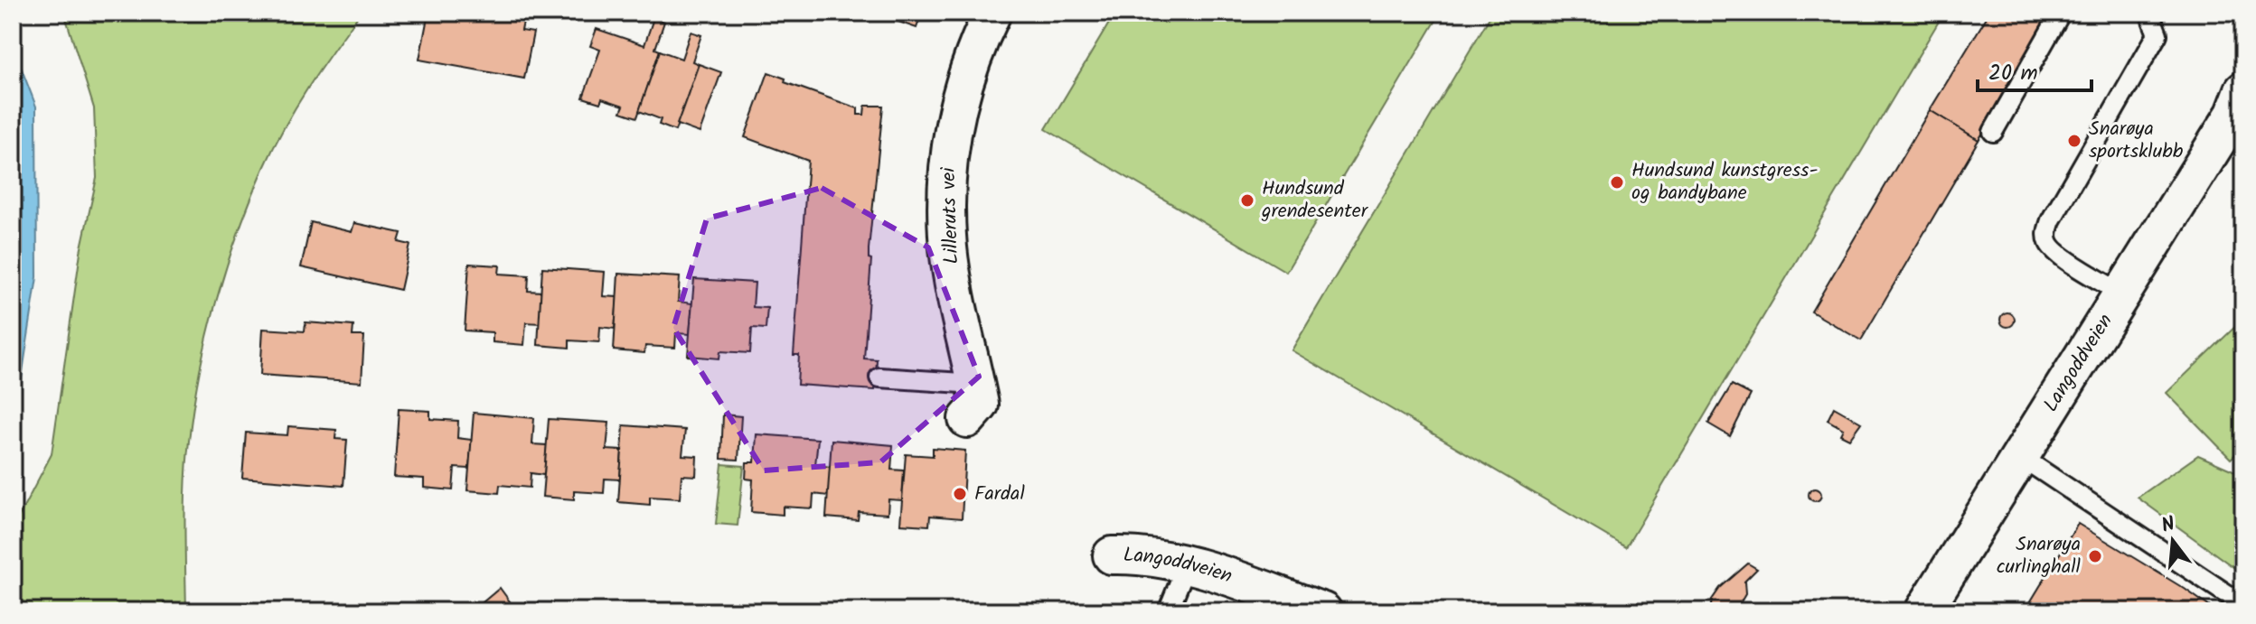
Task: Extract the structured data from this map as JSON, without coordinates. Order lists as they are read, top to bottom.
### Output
{
  "streets": {
    "street": ["Lilleruts vei", "Langoddveien"]
  },
  "places": [
    "Snarøya sportsklubb",
    "Hundsund kunstgress- og bandybane",
    "Hundsund grendesenter",
    "Fardal",
    "Snarøya curlinghall"
  ],
  "scale_bar": "20 m",
  "north": "top"
}
